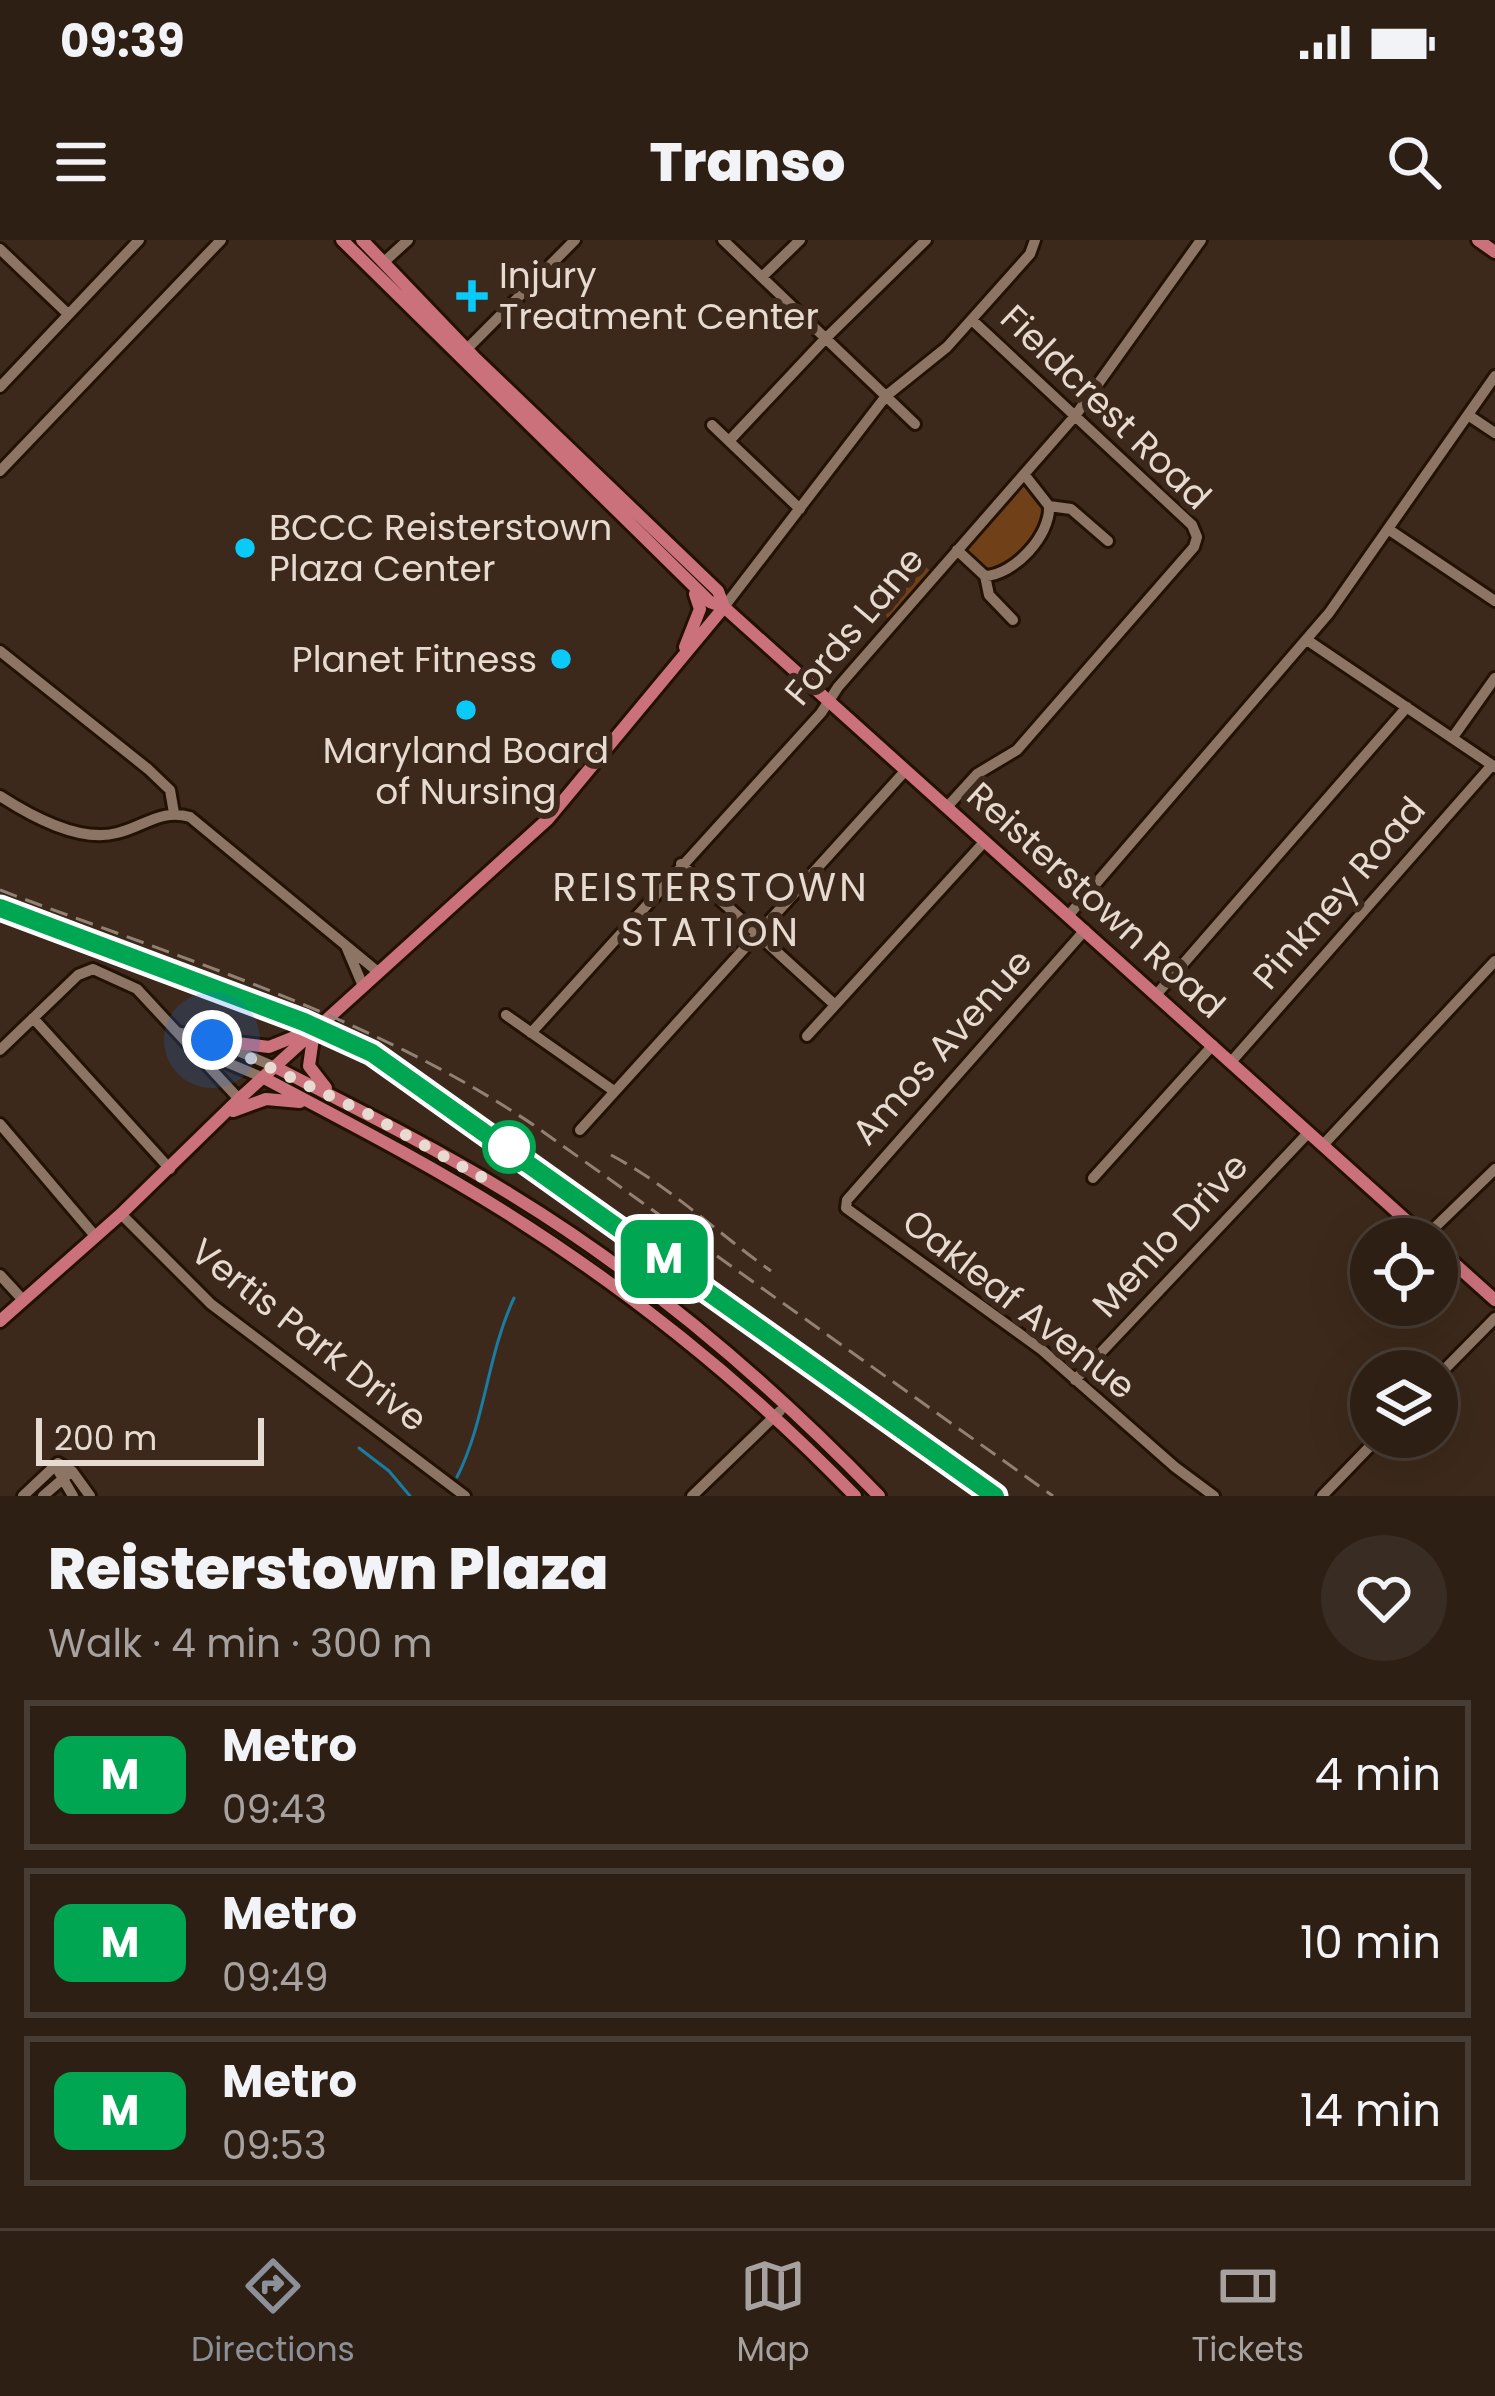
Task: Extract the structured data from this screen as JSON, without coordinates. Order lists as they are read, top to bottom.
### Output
{
  "streets": {
    "main road": ["Reisterstown Road"],
    "street": [
      "Fieldcrest Road",
      "Fords Lane",
      "Pinkney Road",
      "Amos Avenue",
      "Menlo Drive",
      "Oakleaf Avenue",
      "Vertis Park Drive"
    ]
  },
  "crossings": [
    ["Fieldcrest Road", "Fords Lane"],
    ["Fieldcrest Road", "Reisterstown Road"],
    ["Fords Lane", "Reisterstown Road"],
    ["Pinkney Road", "Reisterstown Road"],
    ["Reisterstown Road", "Amos Avenue"],
    ["Reisterstown Road", "Menlo Drive"],
    ["Amos Avenue", "Oakleaf Avenue"],
    ["Menlo Drive", "Oakleaf Avenue"]
  ],
  "districts": ["REISTERSTOWN STATION"],
  "places": {
    "health": ["Injury Treatment Center"],
    "other": ["BCCC Reisterstown Plaza Center", "Planet Fitness", "Maryland Board of Nursing"]
  },
  "lines": ["metro line M"],
  "scale_bar": "200 m",
  "page": {
    "status": "09:39",
    "header": "Transo",
    "on_map": "M",
    "scale": "200 m",
    "heading": ["Reisterstown Plaza", "Walk · 4 min · 300 m"],
    "list": [
      {
        "mark": "M",
        "name": "Metro",
        "note": "09:43",
        "value": "4 min"
      },
      {
        "mark": "M",
        "name": "Metro",
        "note": "09:49",
        "value": "10 min"
      },
      {
        "mark": "M",
        "name": "Metro",
        "note": "09:53",
        "value": "14 min"
      }
    ],
    "tabs": ["Directions", "Map", "Tickets"]
  }
}
